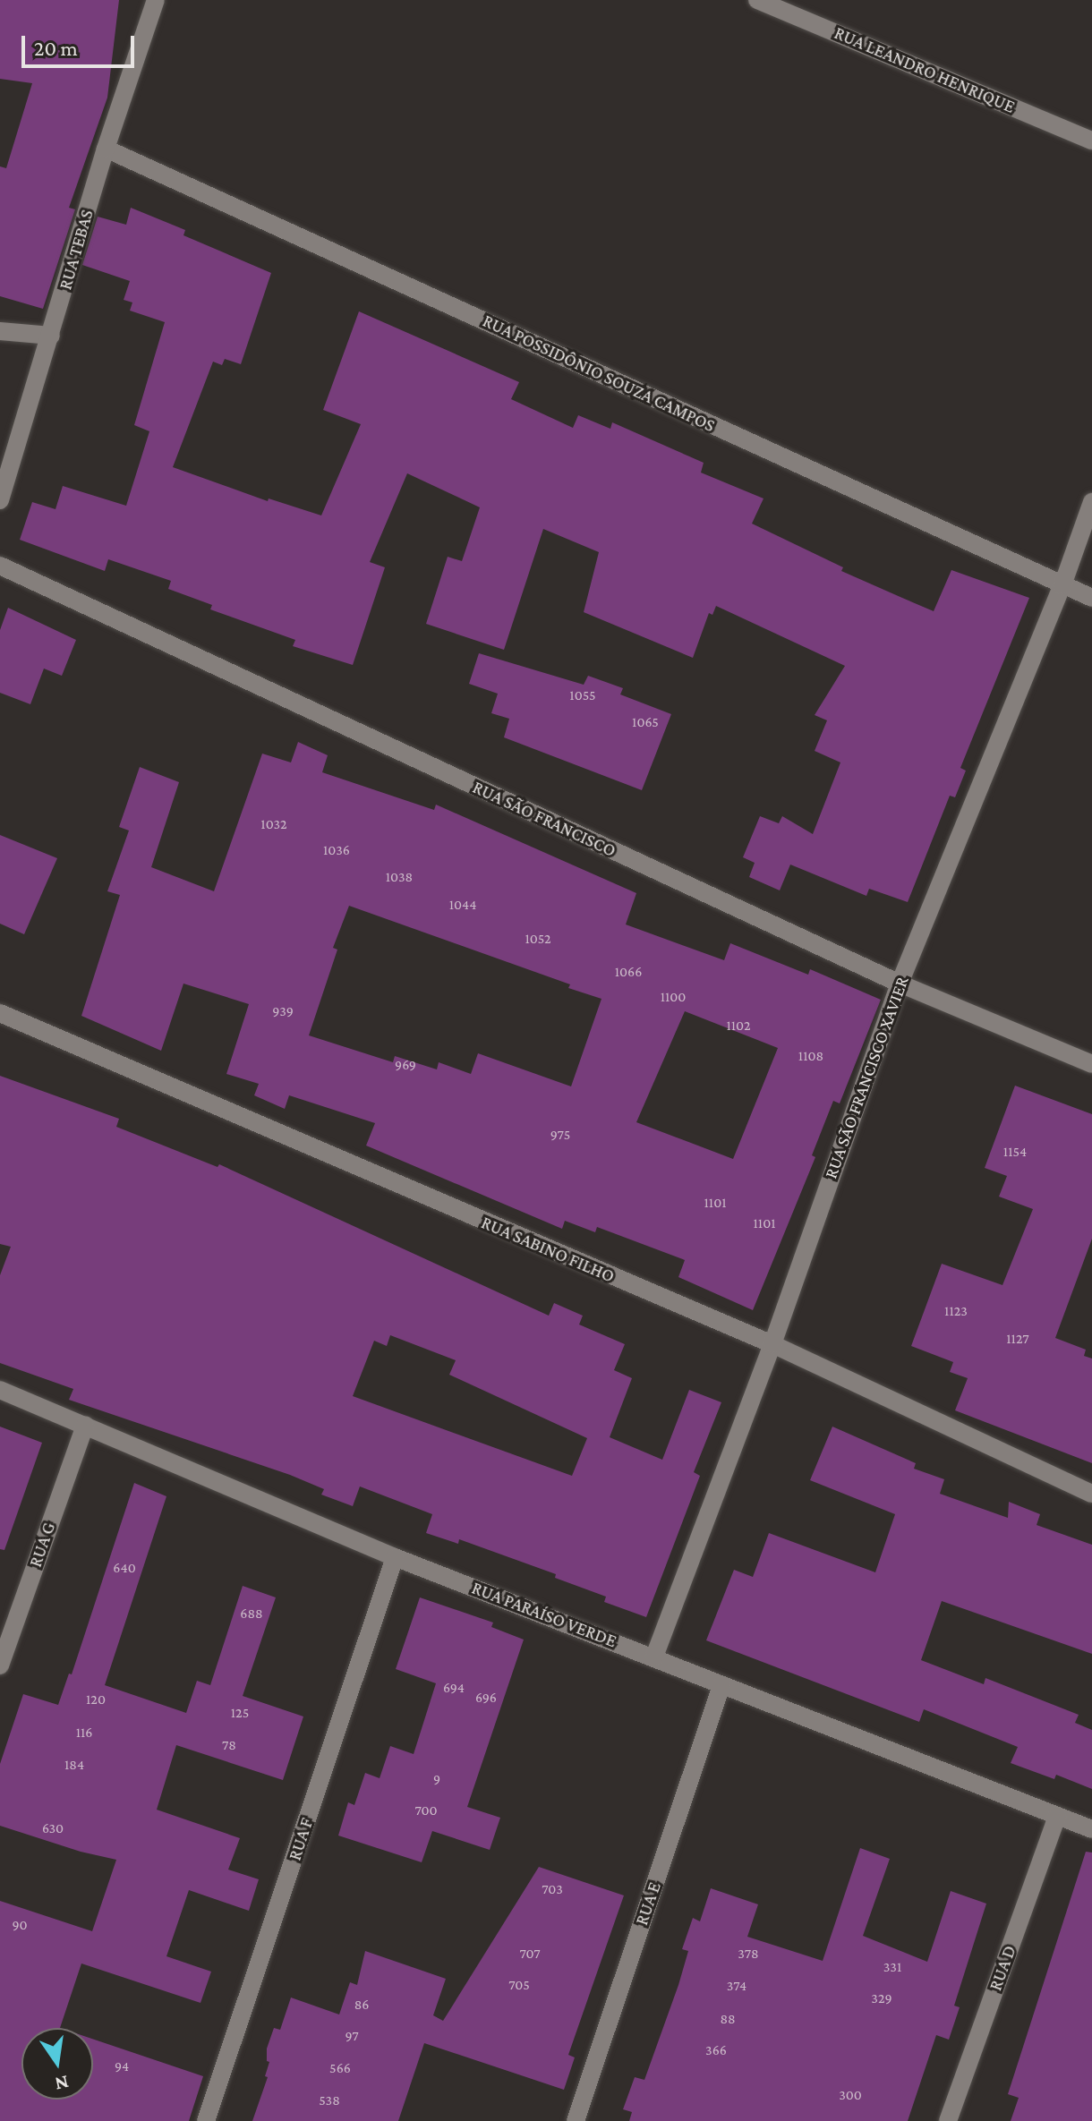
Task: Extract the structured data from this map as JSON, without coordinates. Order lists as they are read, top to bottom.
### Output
{
  "streets": {
    "street": [
      "RUA LEANDRO HENRIQUE",
      "RUA TEBAS",
      "RUA POSSIDÔNIO SOUZA CAMPOS",
      "RUA SÃO FRANCISCO",
      "RUA SÃO FRANCISCO XAVIER",
      "RUA SABINO FILHO",
      "RUA G",
      "RUA PARAÍSO VERDE",
      "RUA F",
      "RUA E",
      "RUA D"
    ]
  },
  "crossings": [
    ["RUA TEBAS", "RUA POSSIDÔNIO SOUZA CAMPOS"],
    ["RUA POSSIDÔNIO SOUZA CAMPOS", "RUA SÃO FRANCISCO XAVIER"],
    ["RUA SÃO FRANCISCO", "RUA SÃO FRANCISCO XAVIER"],
    ["RUA SÃO FRANCISCO XAVIER", "RUA SABINO FILHO"],
    ["RUA SÃO FRANCISCO XAVIER", "RUA PARAÍSO VERDE"],
    ["RUA G", "RUA PARAÍSO VERDE"],
    ["RUA PARAÍSO VERDE", "RUA F"],
    ["RUA PARAÍSO VERDE", "RUA E"],
    ["RUA PARAÍSO VERDE", "RUA D"]
  ],
  "house_numbers": [
    "1055",
    "1065",
    "1032",
    "1036",
    "1038",
    "1044",
    "1052",
    "1066",
    "1100",
    "939",
    "1102",
    "1108",
    "969",
    "975",
    "1154",
    "1101",
    "1101",
    "1123",
    "1127",
    "640",
    "688",
    "694",
    "696",
    "120",
    "125",
    "116",
    "78",
    "184",
    "9",
    "700",
    "630",
    "703",
    "90",
    "707",
    "378",
    "331",
    "705",
    "374",
    "329",
    "86",
    "88",
    "97",
    "366",
    "94",
    "566",
    "300",
    "538"
  ],
  "scale_bar": "20 m",
  "north": "bottom"
}
